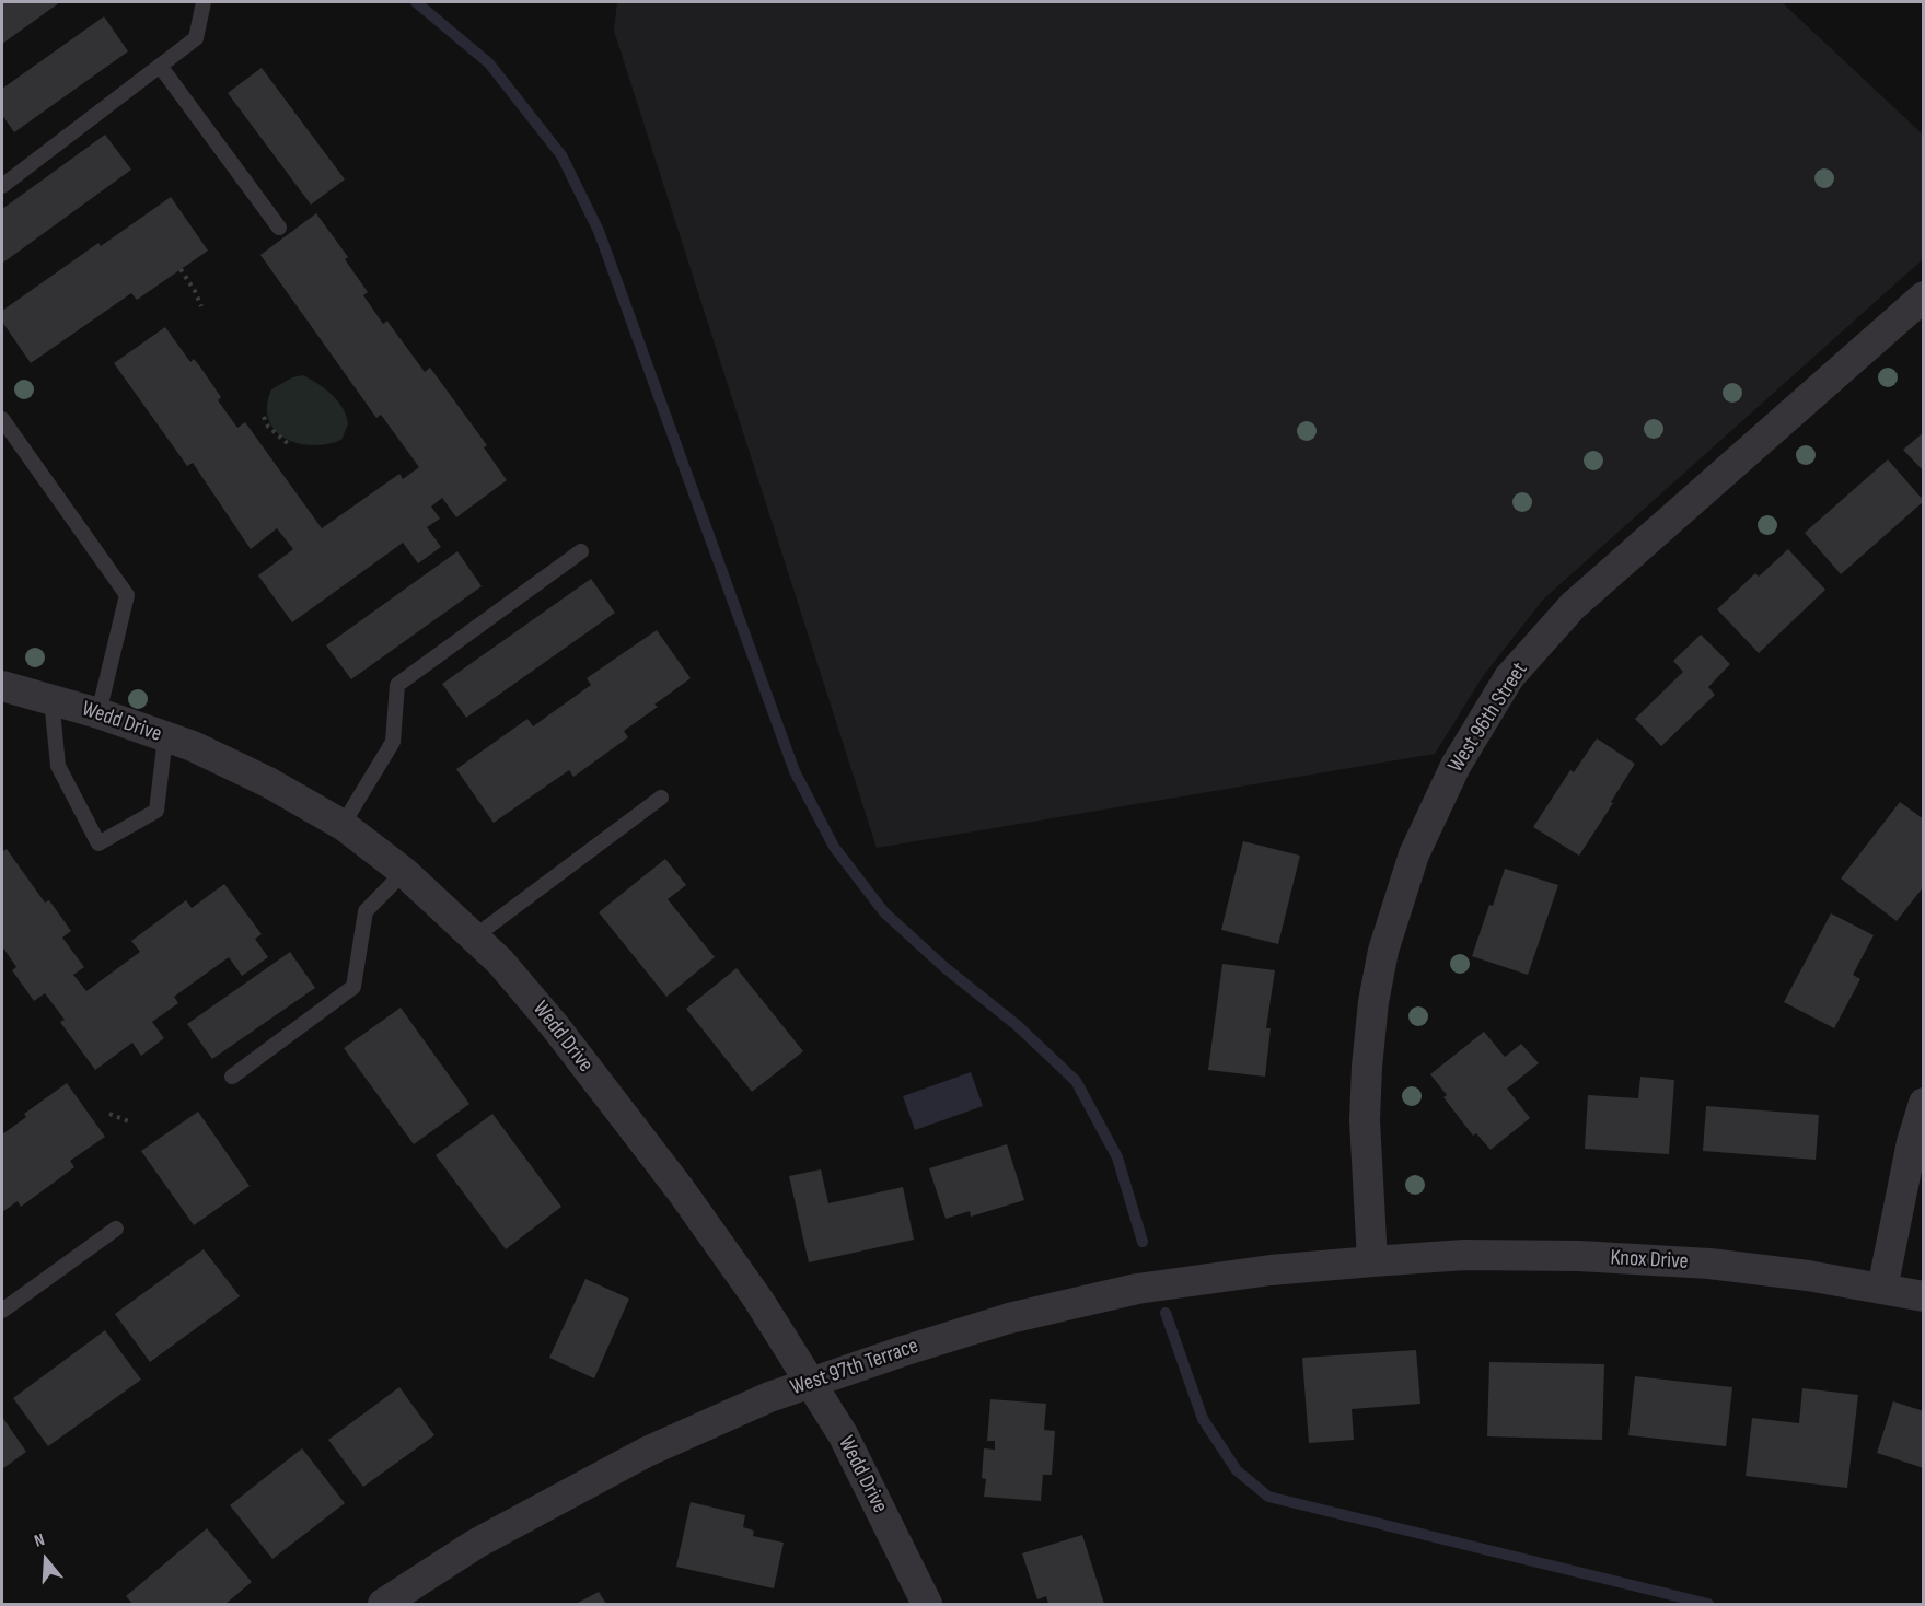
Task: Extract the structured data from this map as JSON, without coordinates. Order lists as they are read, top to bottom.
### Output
{
  "streets": {
    "street": [
      "West 96th Street",
      "Wedd Drive",
      "Knox Drive",
      "West 97th Terrace"
    ]
  },
  "crossings": [
    ["West 96th Street", "Knox Drive"],
    ["West 96th Street", "West 97th Terrace"],
    ["Wedd Drive", "West 97th Terrace"],
    ["Knox Drive", "West 97th Terrace"]
  ],
  "north": "top"
}
